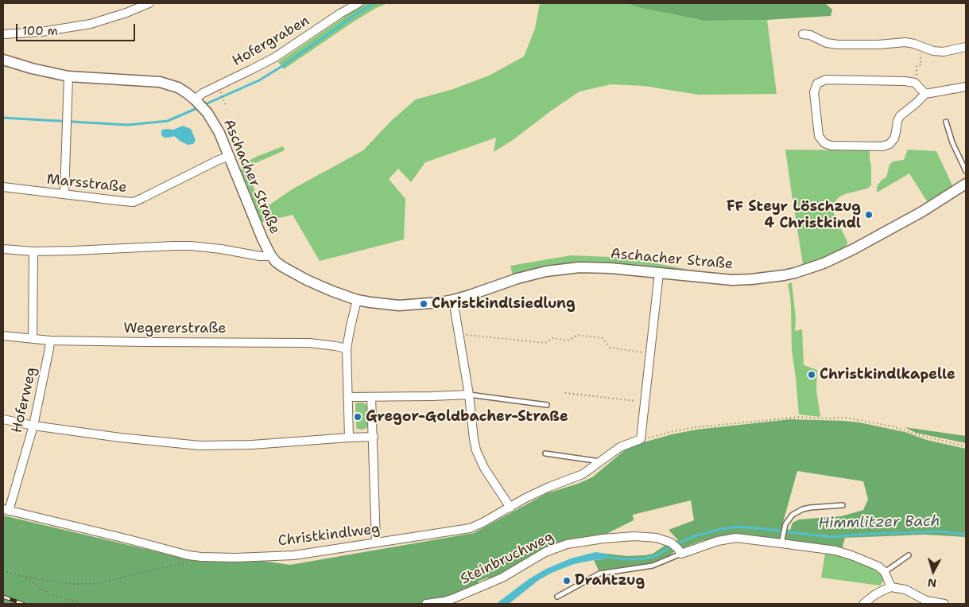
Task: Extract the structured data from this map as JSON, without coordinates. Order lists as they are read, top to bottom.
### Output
{
  "streets": {
    "street": [
      "Hofergraben",
      "Aschacher Straße",
      "Marsstraße",
      "Wegererstraße",
      "Hoferweg",
      "Christkindlweg",
      "Steinbruchweg"
    ]
  },
  "crossings": [
    ["Hofergraben", "Aschacher Straße"],
    ["Aschacher Straße", "Marsstraße"],
    ["Wegererstraße", "Hoferweg"],
    ["Hoferweg", "Christkindlweg"]
  ],
  "water": ["Himmlitzer Bach"],
  "places": [
    "FF Steyr Löschzug 4 Christkindl",
    "Christkindlsiedlung",
    "Christkindlkapelle",
    "Gregor-Goldbacher-Straße",
    "Drahtzug"
  ],
  "scale_bar": "100 m",
  "north": "bottom"
}
